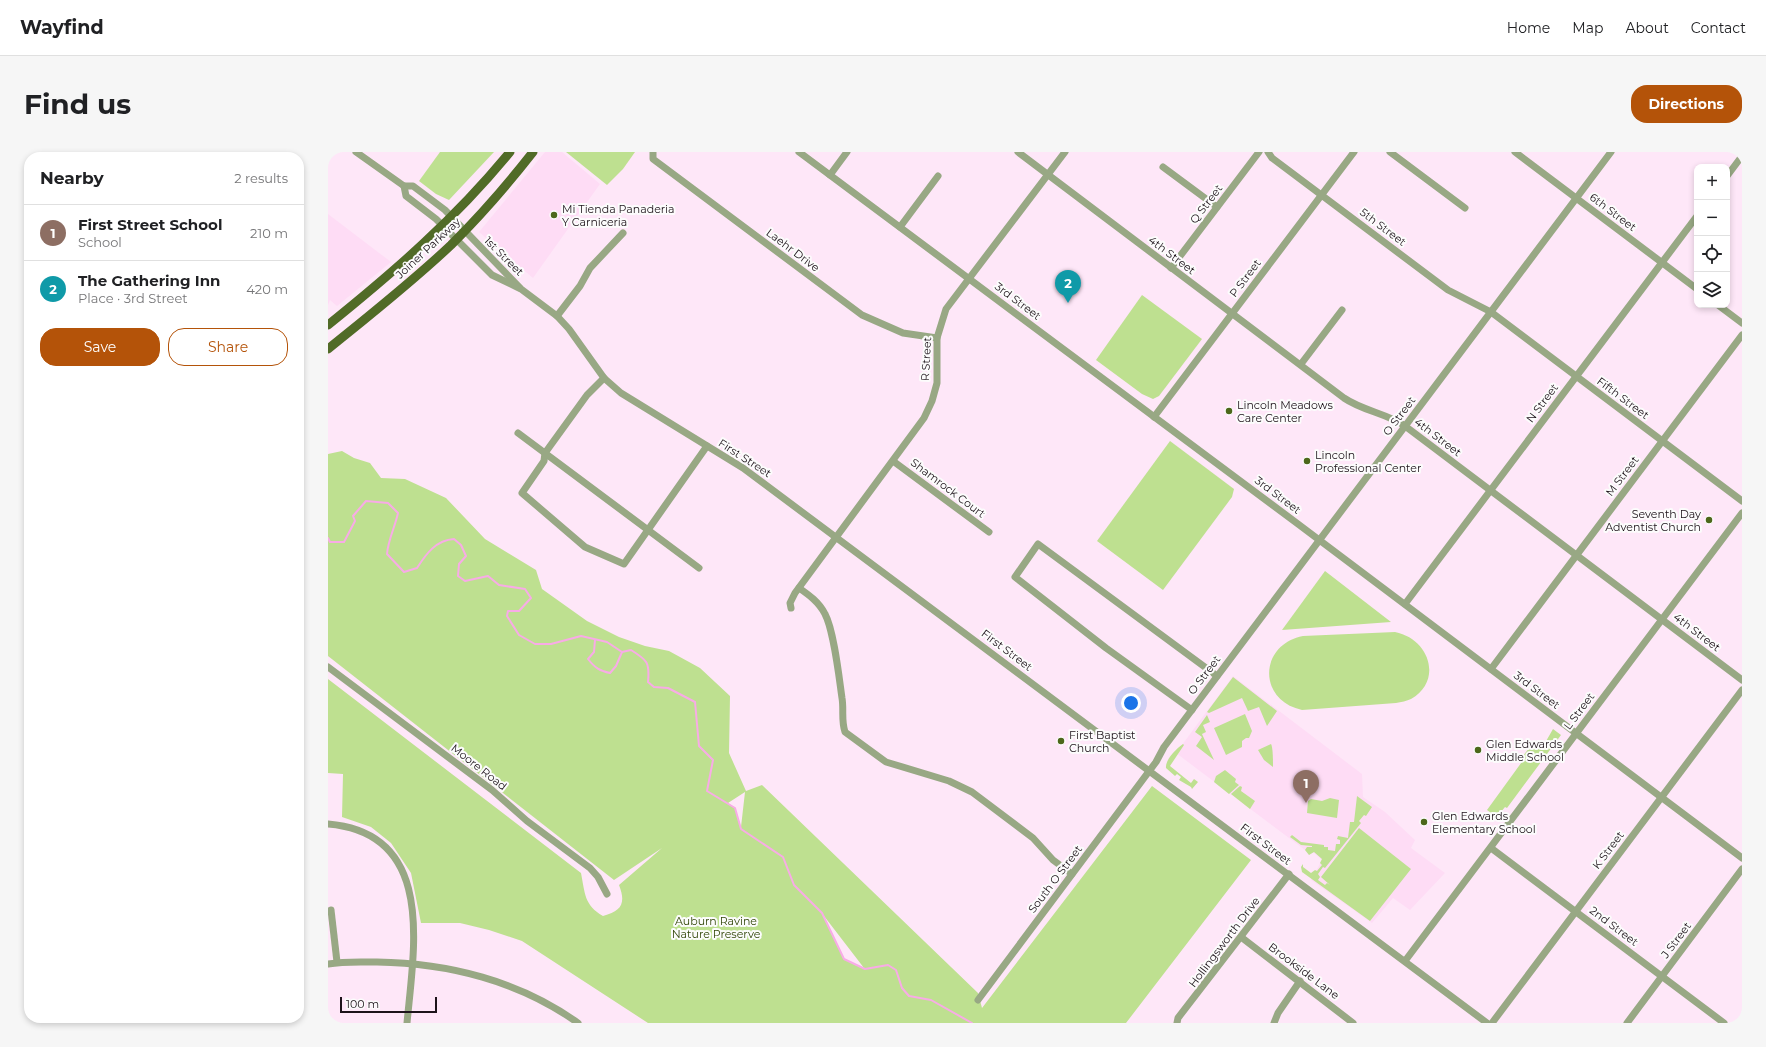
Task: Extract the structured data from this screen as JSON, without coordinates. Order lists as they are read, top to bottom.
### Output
{
  "streets": {
    "main road": ["Joiner Parkway"],
    "street": [
      "Q Street",
      "6th Street",
      "5th Street",
      "Laehr Drive",
      "4th Street",
      "1st Street",
      "P Street",
      "3rd Street",
      "R Street",
      "Fifth Street",
      "N Street",
      "O Street",
      "First Street",
      "M Street",
      "Shamrock Court",
      "L Street",
      "Moore Road",
      "K Street",
      "South O Street",
      "2nd Street",
      "J Street",
      "Hollingsworth Drive",
      "Brookside Lane"
    ]
  },
  "crossings": [
    ["Q Street", "4th Street"],
    ["6th Street", "N Street"],
    ["6th Street", "O Street"],
    ["5th Street", "P Street"],
    ["5th Street", "Fifth Street"],
    ["5th Street", "O Street"],
    ["Joiner Parkway", "1st Street"],
    ["Laehr Drive", "R Street"],
    ["4th Street", "P Street"],
    ["4th Street", "R Street"],
    ["4th Street", "N Street"],
    ["4th Street", "O Street"],
    ["4th Street", "M Street"],
    ["4th Street", "L Street"],
    ["1st Street", "First Street"],
    ["P Street", "3rd Street"],
    ["3rd Street", "R Street"],
    ["3rd Street", "N Street"],
    ["3rd Street", "O Street"],
    ["3rd Street", "M Street"],
    ["3rd Street", "L Street"],
    ["3rd Street", "K Street"],
    ["R Street", "First Street"],
    ["R Street", "Shamrock Court"],
    ["Fifth Street", "N Street"],
    ["Fifth Street", "O Street"],
    ["Fifth Street", "M Street"],
    ["O Street", "First Street"],
    ["O Street", "South O Street"],
    ["First Street", "L Street"],
    ["First Street", "South O Street"],
    ["First Street", "Hollingsworth Drive"],
    ["L Street", "2nd Street"],
    ["K Street", "2nd Street"],
    ["2nd Street", "J Street"],
    ["Hollingsworth Drive", "Brookside Lane"]
  ],
  "parks": ["Auburn Ravine Nature Preserve"],
  "places": [
    "Mi Tienda Panaderia Y Carniceria",
    "Lincoln Meadows Care Center",
    "Lincoln Professional Center",
    "Seventh Day Adventist Church",
    "First Baptist Church",
    "Glen Edwards Middle School",
    "Glen Edwards Elementary School"
  ],
  "scale_bar": "100 m",
  "page": {
    "header": "Wayfind",
    "nav": [
      "Home",
      "Map",
      "About",
      "Contact"
    ],
    "buttons": [
      "Directions",
      ["Save", "Share"]
    ],
    "title": "Find us",
    "heading": ["Nearby", "2 results"],
    "map_buttons": ["+", "−"],
    "list": [
      {
        "mark": "1",
        "name": "First Street School",
        "note": "School",
        "value": "210 m"
      },
      {
        "mark": "2",
        "name": "The Gathering Inn",
        "note": "Place · 3rd Street",
        "value": "420 m"
      }
    ],
    "pins": ["2", "1"],
    "scale": "100 m"
  }
}
